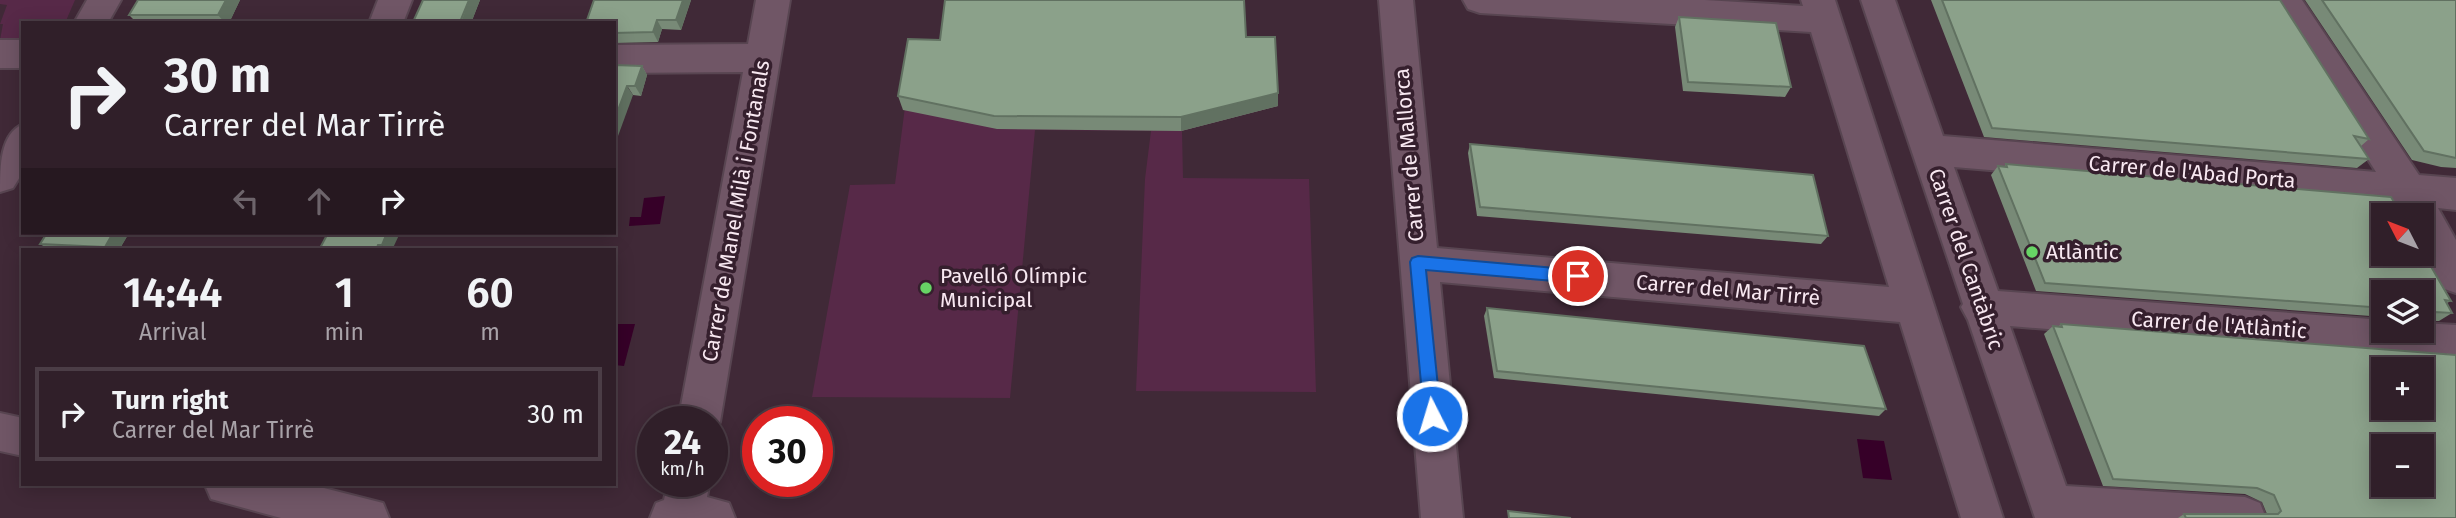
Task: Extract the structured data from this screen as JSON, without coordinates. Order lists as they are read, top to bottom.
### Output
{
  "streets": {
    "street": [
      "Carrer de Mallorca",
      "Carrer de l'Abad Porta",
      "Carrer de Manel Milà i Fontanals",
      "Carrer del Cantàbric",
      "Carrer del Mar Tirrè",
      "Carrer de l'Atlàntic"
    ]
  },
  "crossings": [
    ["Carrer de Mallorca", "Carrer del Mar Tirrè"],
    ["Carrer de l'Abad Porta", "Carrer del Cantàbric"],
    ["Carrer del Cantàbric", "Carrer de l'Atlàntic"]
  ],
  "places": ["Atlàntic", "Pavelló Olímpic Municipal"],
  "north": "top left",
  "page": {
    "turn": ["30 m", "Carrer del Mar Tirrè"],
    "map_buttons": ["+", "−"],
    "eta": [
      "14:44",
      "Arrival",
      "1",
      "min",
      "60",
      "m"
    ],
    "list": [
      {
        "name": "Turn right",
        "note": "Carrer del Mar Tirrè",
        "value": "30 m"
      }
    ],
    "speed": "24 km/h",
    "limit": "30"
  }
}
